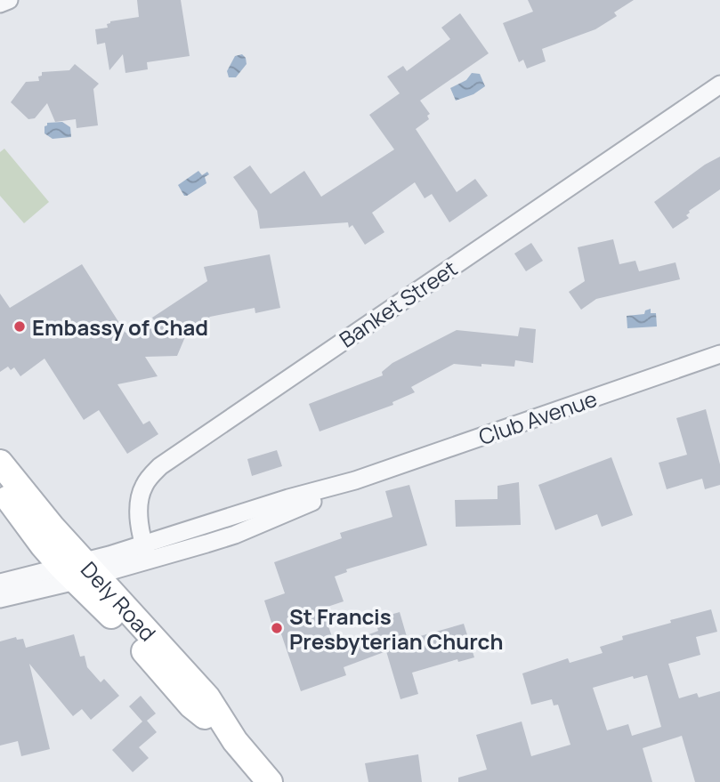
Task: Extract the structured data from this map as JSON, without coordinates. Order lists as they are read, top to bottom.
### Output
{
  "streets": {
    "street": ["Banket Street", "Club Avenue", "Dely Road"]
  },
  "crossings": [
    ["Banket Street", "Club Avenue"],
    ["Club Avenue", "Dely Road"]
  ],
  "places": ["Embassy of Chad", "St Francis Presbyterian Church"]
}
